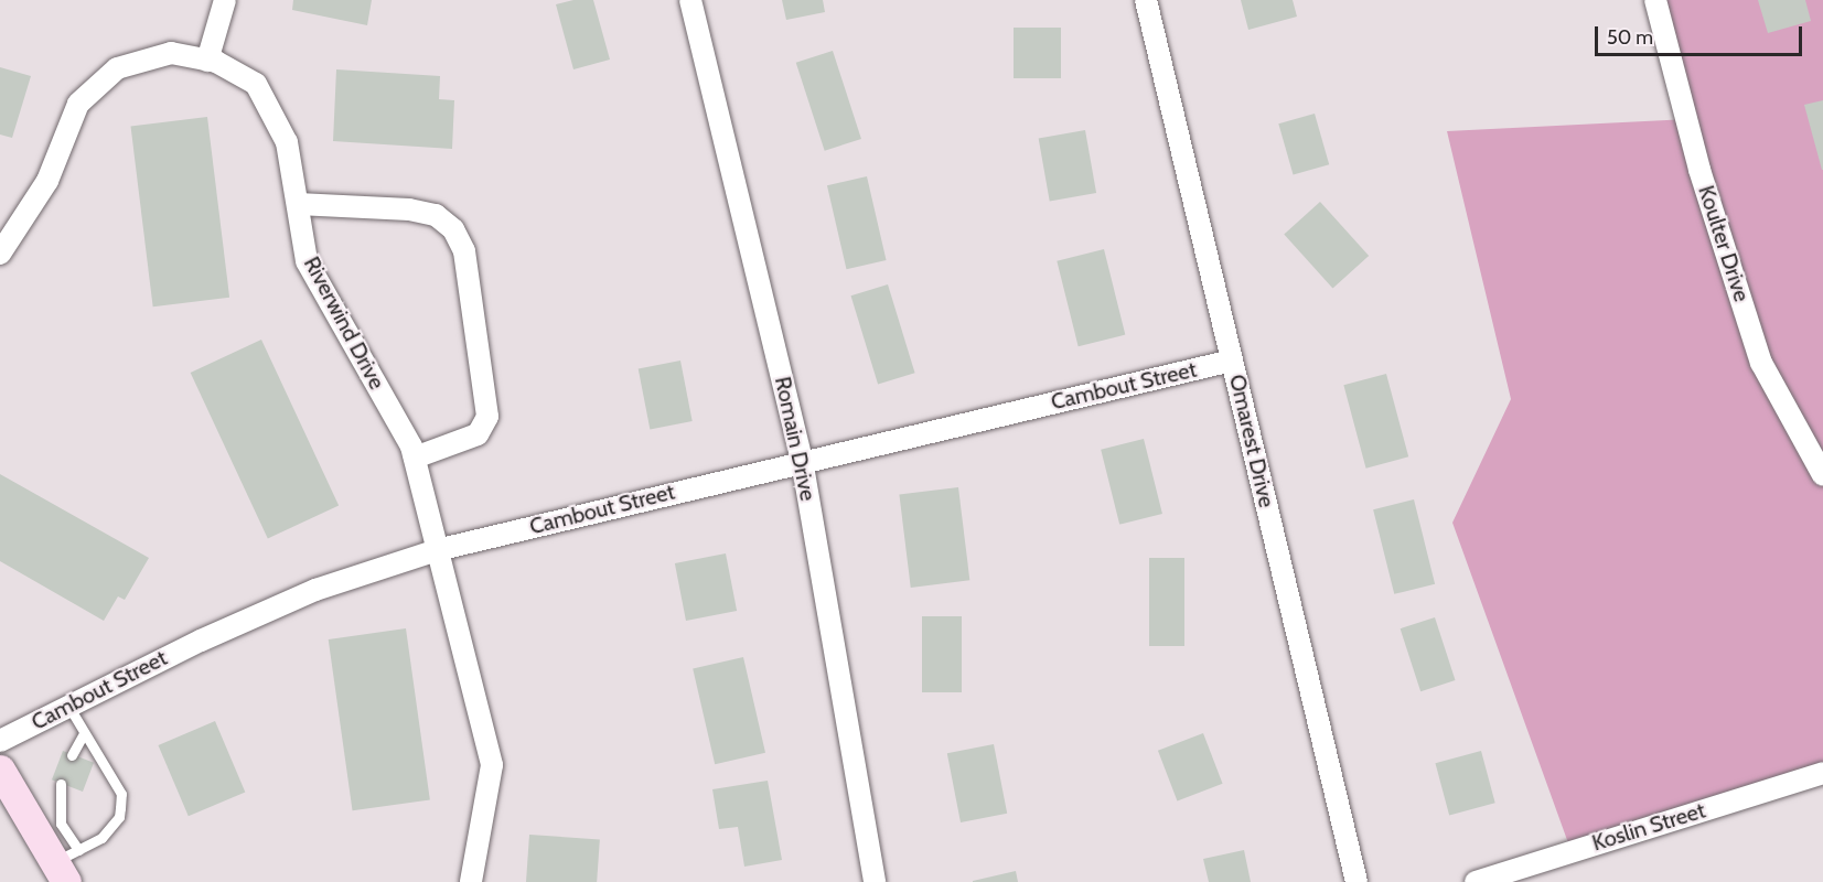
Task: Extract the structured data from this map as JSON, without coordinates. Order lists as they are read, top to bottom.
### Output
{
  "streets": {
    "street": [
      "Koulter Drive",
      "Riverwind Drive",
      "Cambout Street",
      "Romain Drive",
      "Omarest Drive",
      "Koslin Street"
    ]
  },
  "crossings": [
    ["Riverwind Drive", "Cambout Street"],
    ["Cambout Street", "Romain Drive"],
    ["Cambout Street", "Omarest Drive"]
  ],
  "scale_bar": "50 m"
}
